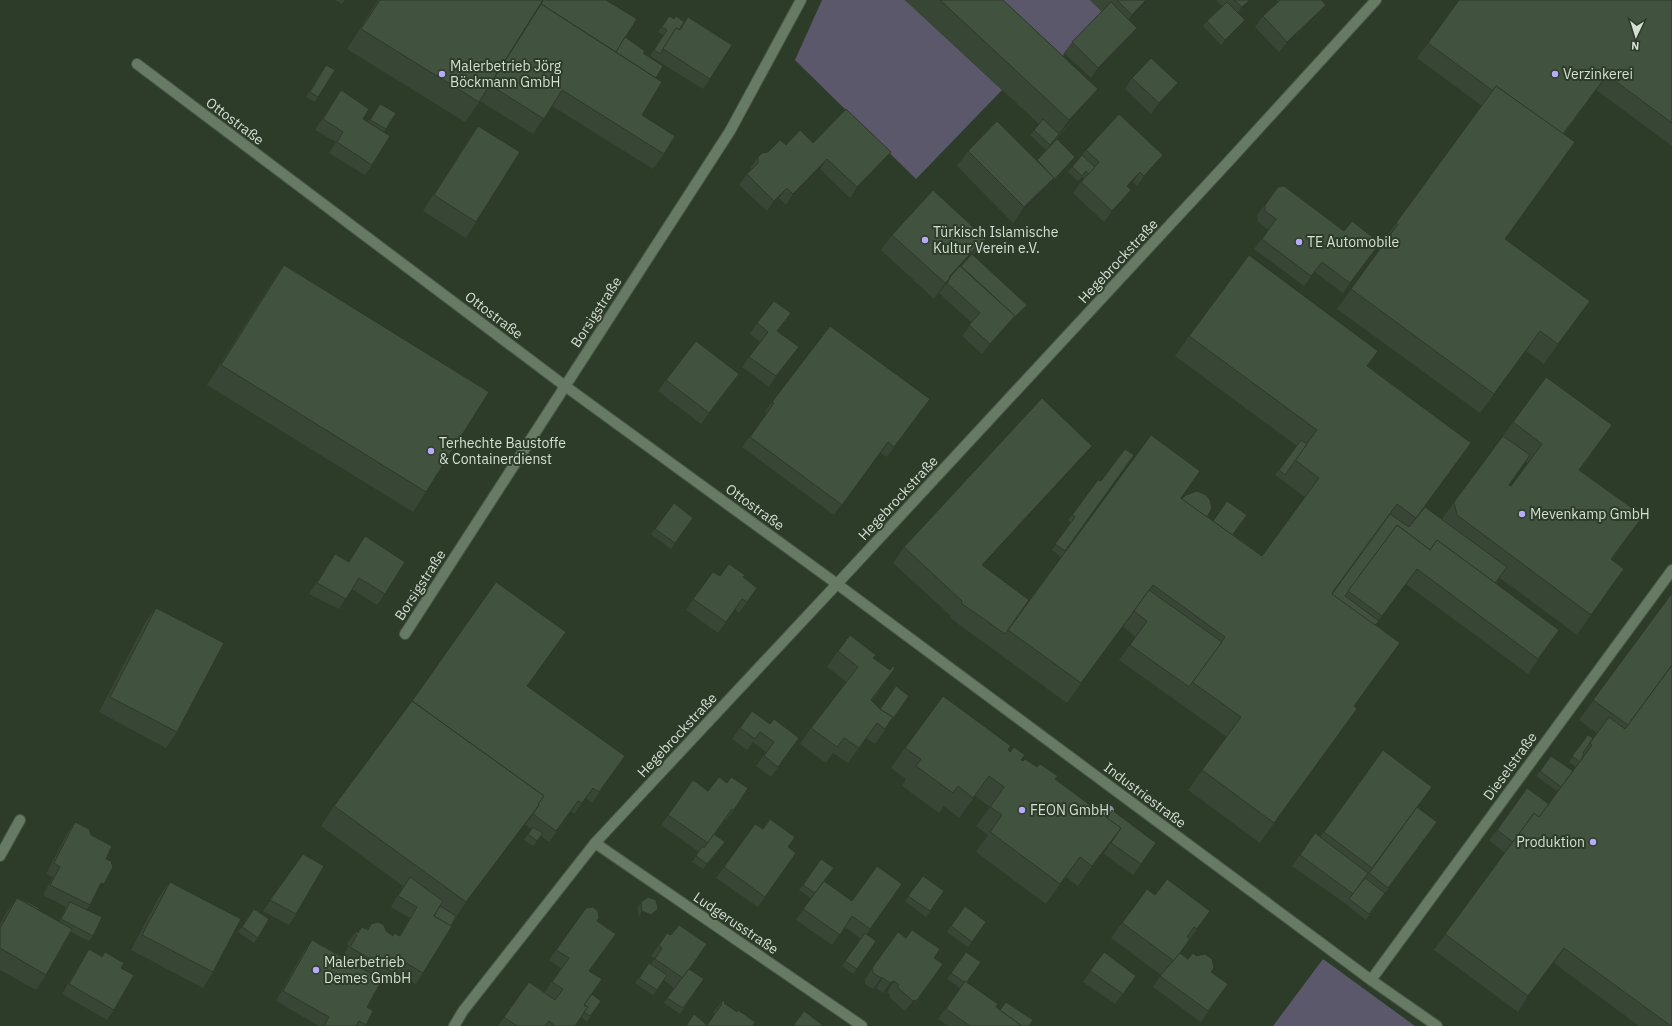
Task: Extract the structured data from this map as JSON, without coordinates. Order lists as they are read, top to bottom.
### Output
{
  "streets": {
    "street": [
      "Ottostraße",
      "Hegebrockstraße",
      "Borsigstraße",
      "Dieselstraße",
      "Industriestraße",
      "Ludgerusstraße"
    ]
  },
  "crossings": [
    ["Ottostraße", "Hegebrockstraße"],
    ["Ottostraße", "Borsigstraße"],
    ["Ottostraße", "Industriestraße"],
    ["Hegebrockstraße", "Industriestraße"],
    ["Hegebrockstraße", "Ludgerusstraße"],
    ["Dieselstraße", "Industriestraße"]
  ],
  "places": [
    "Malerbetrieb Jörg Böckmann GmbH",
    "Verzinkerei",
    "Türkisch Islamische Kultur Verein e.V.",
    "TE Automobile",
    "Terhechte Baustoffe & Containerdienst",
    "Mevenkamp GmbH",
    "FEON GmbH",
    "Produktion",
    "Malerbetrieb Demes GmbH"
  ],
  "north": "bottom"
}
